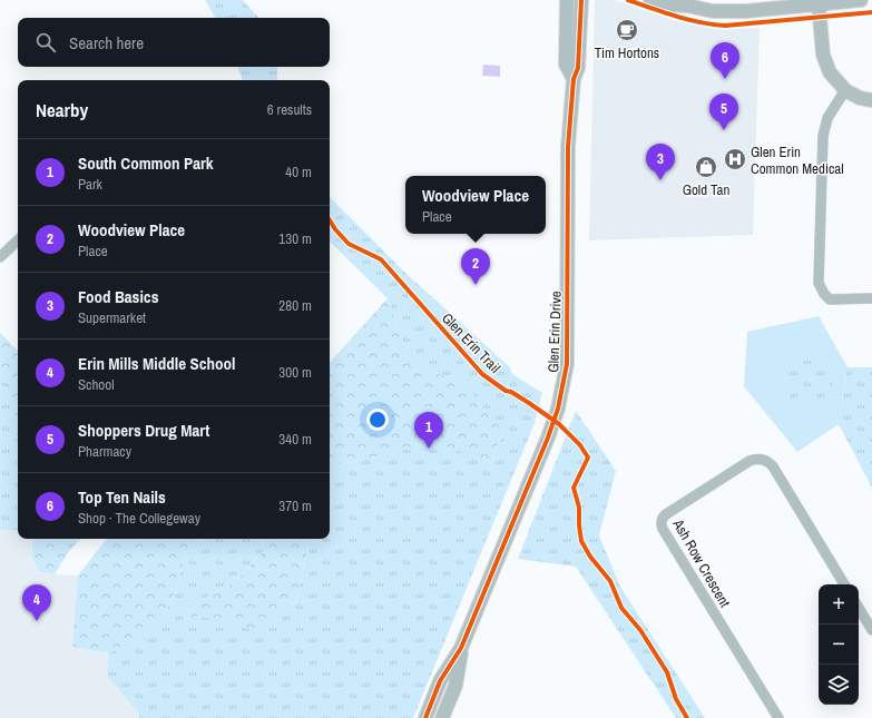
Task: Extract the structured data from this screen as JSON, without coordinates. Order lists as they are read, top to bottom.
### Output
{
  "streets": {
    "street": ["Glen Erin Drive", "Ash Row Crescent"],
    "cycle path": ["Glen Erin Trail"]
  },
  "places": {
    "cafe": ["Tim Hortons"],
    "hospital": ["Glen Erin Common Medical"],
    "shop": ["Gold Tan"]
  },
  "page": {
    "search": "Search here",
    "pins": [
      "6",
      "5",
      "3",
      "2",
      "1",
      "4"
    ],
    "heading": ["Nearby", "6 results"],
    "list": [
      {
        "mark": "1",
        "name": "South Common Park",
        "note": "Park",
        "value": "40 m"
      },
      {
        "mark": "2",
        "name": "Woodview Place",
        "note": "Place",
        "value": "130 m"
      },
      {
        "mark": "3",
        "name": "Food Basics",
        "note": "Supermarket",
        "value": "280 m"
      },
      {
        "mark": "4",
        "name": "Erin Mills Middle School",
        "note": "School",
        "value": "300 m"
      },
      {
        "mark": "5",
        "name": "Shoppers Drug Mart",
        "note": "Pharmacy",
        "value": "340 m"
      },
      {
        "mark": "6",
        "name": "Top Ten Nails",
        "note": "Shop · The Collegeway",
        "value": "370 m"
      }
    ],
    "popup": ["Woodview Place", "Place"],
    "map_buttons": ["+", "−"]
  }
}
